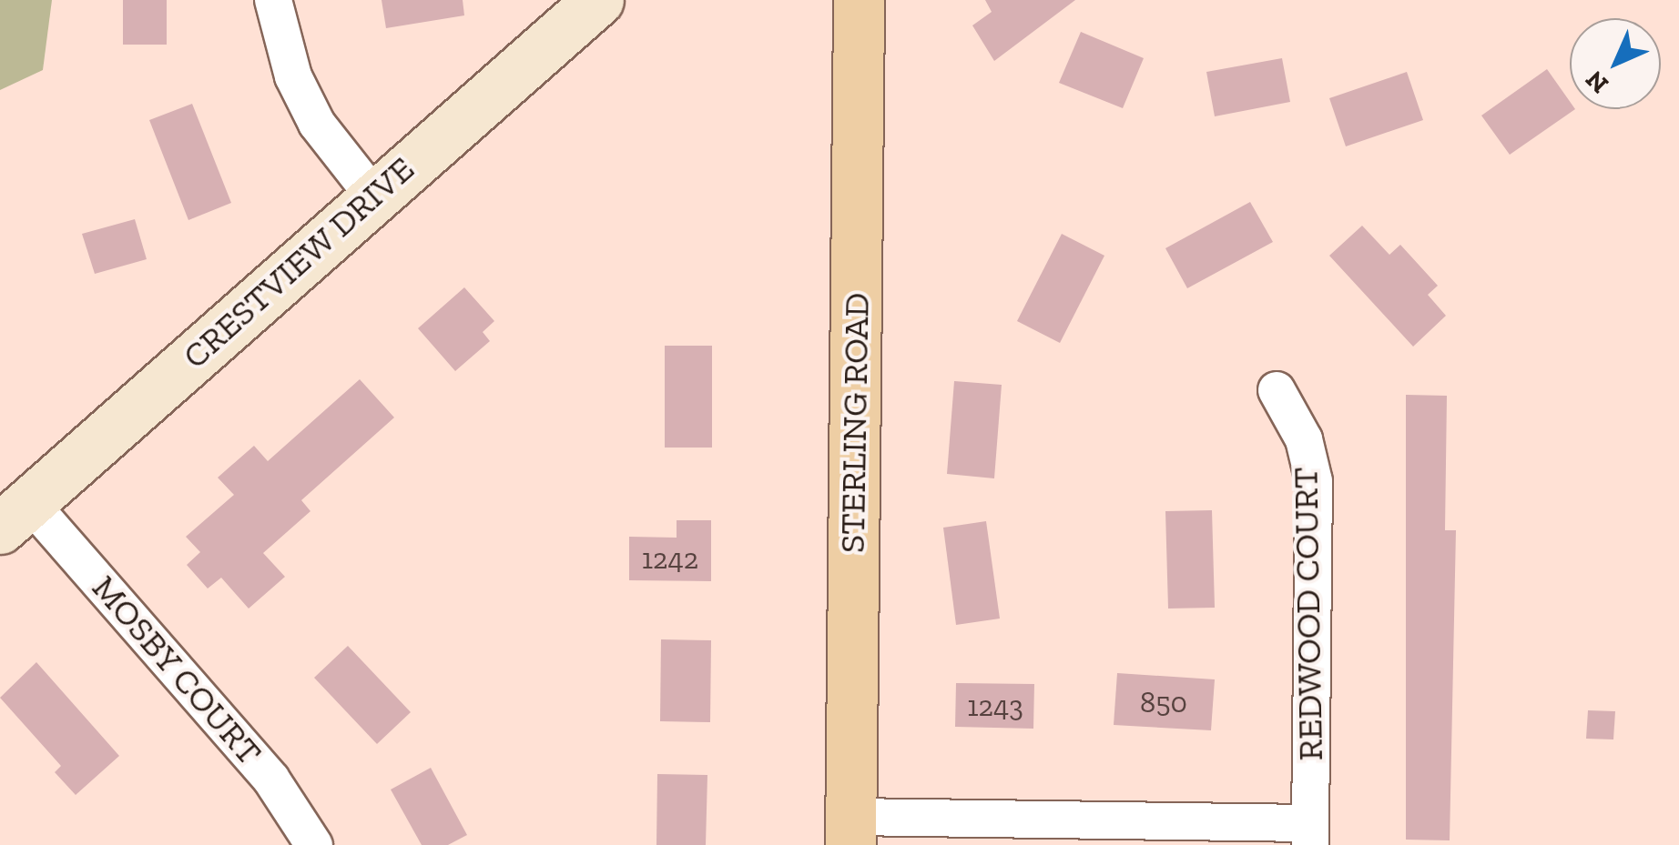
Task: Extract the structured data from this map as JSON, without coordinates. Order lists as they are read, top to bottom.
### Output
{
  "streets": {
    "main road": ["CRESTVIEW DRIVE", "STERLING ROAD"],
    "street": ["REDWOOD COURT", "MOSBY COURT"]
  },
  "crossings": [
    ["CRESTVIEW DRIVE", "MOSBY COURT"]
  ],
  "house_numbers": ["1242", "850", "1243"],
  "north": "bottom left"
}
